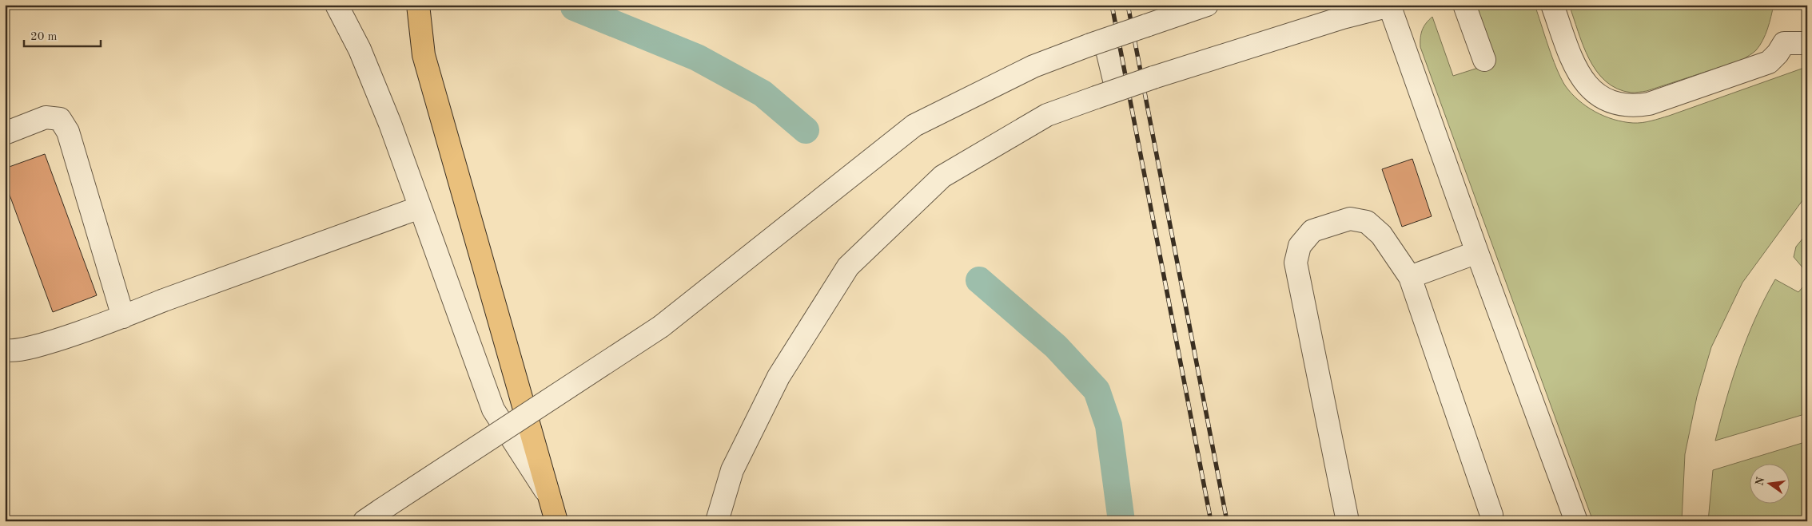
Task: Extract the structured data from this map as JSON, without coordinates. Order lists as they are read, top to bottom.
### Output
{
  "scale_bar": "20 m",
  "north": "left"
}
